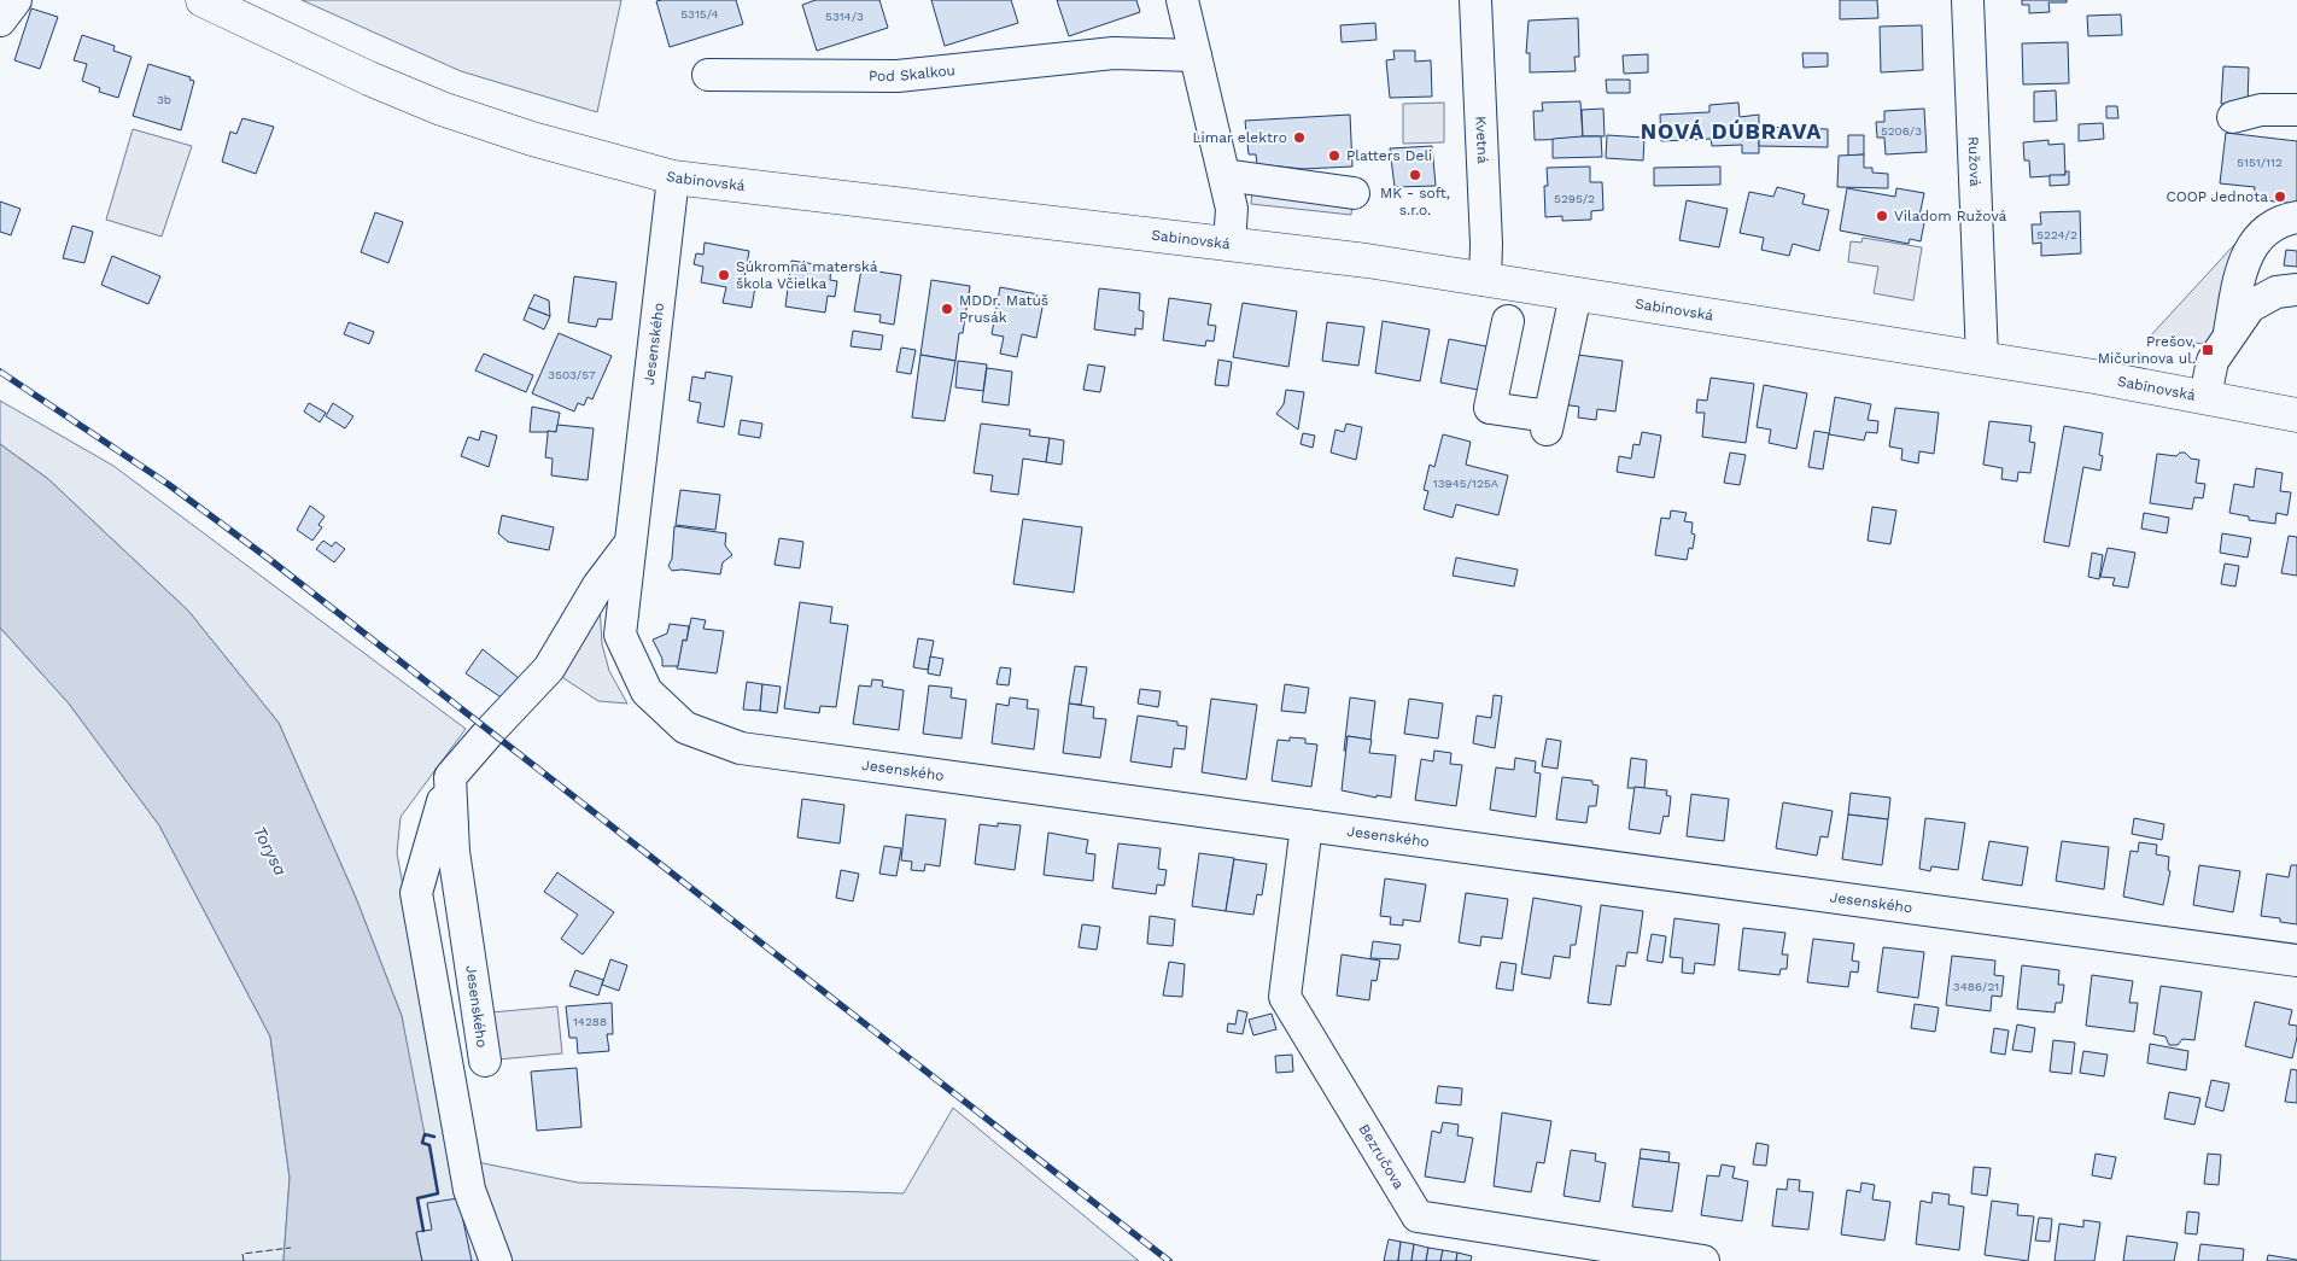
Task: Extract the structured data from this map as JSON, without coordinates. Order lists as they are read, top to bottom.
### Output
{
  "streets": {
    "main road": ["Sabinovská"],
    "street": [
      "Pod Skalkou",
      "Kvetná",
      "Ružová",
      "Jesenského",
      "Bezručova"
    ]
  },
  "crossings": [
    ["Kvetná", "Sabinovská"],
    ["Ružová", "Sabinovská"],
    ["Sabinovská", "Jesenského"],
    ["Jesenského", "Bezručova"]
  ],
  "districts": ["NOVÁ DÚBRAVA"],
  "water": ["Torysa"],
  "places": {
    "other": [
      "Limar elektro",
      "Platters Deli",
      "MK - soft, s.r.o.",
      "COOP Jednota",
      "Viladom Ružová",
      "Súkromná materská škola Včielka",
      "MDDr. Matúš Prusák"
    ],
    "transit": ["Prešov, Mičurinova ul."]
  },
  "house_numbers": [
    "5315/4",
    "5314/3",
    "3b",
    "5206/3",
    "5151/112",
    "5295/2",
    "5224/2",
    "3503/57",
    "13945/125A",
    "3486/21",
    "14288"
  ]
}
